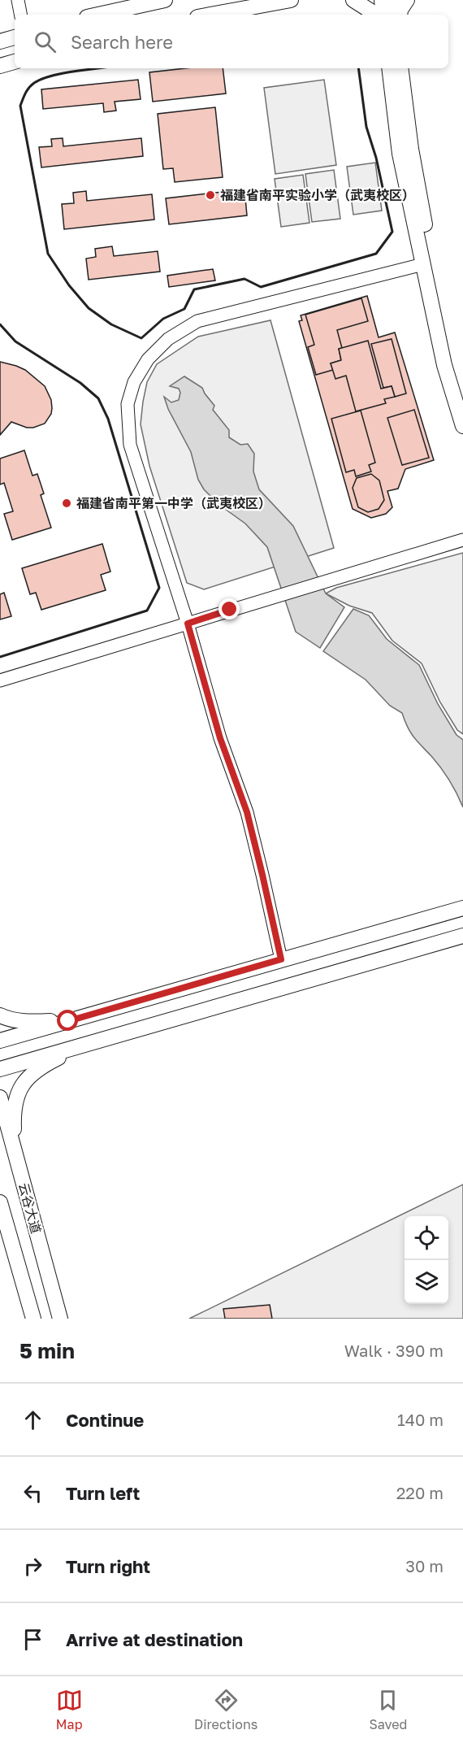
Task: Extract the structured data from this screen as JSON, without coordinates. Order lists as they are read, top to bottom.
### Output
{
  "streets": {
    "main road": ["云谷大道"]
  },
  "places": ["福建省南平实验小学（武夷校区）", "福建省南平第一中学（武夷校区）"],
  "page": {
    "search": "Search here",
    "heading": ["5 min", "Walk · 390 m"],
    "list": [
      ["Continue", "140 m"],
      ["Turn left", "220 m"],
      ["Turn right", "30 m"],
      "Arrive at destination"
    ],
    "nav": ["Map", "Directions", "Saved"]
  }
}
